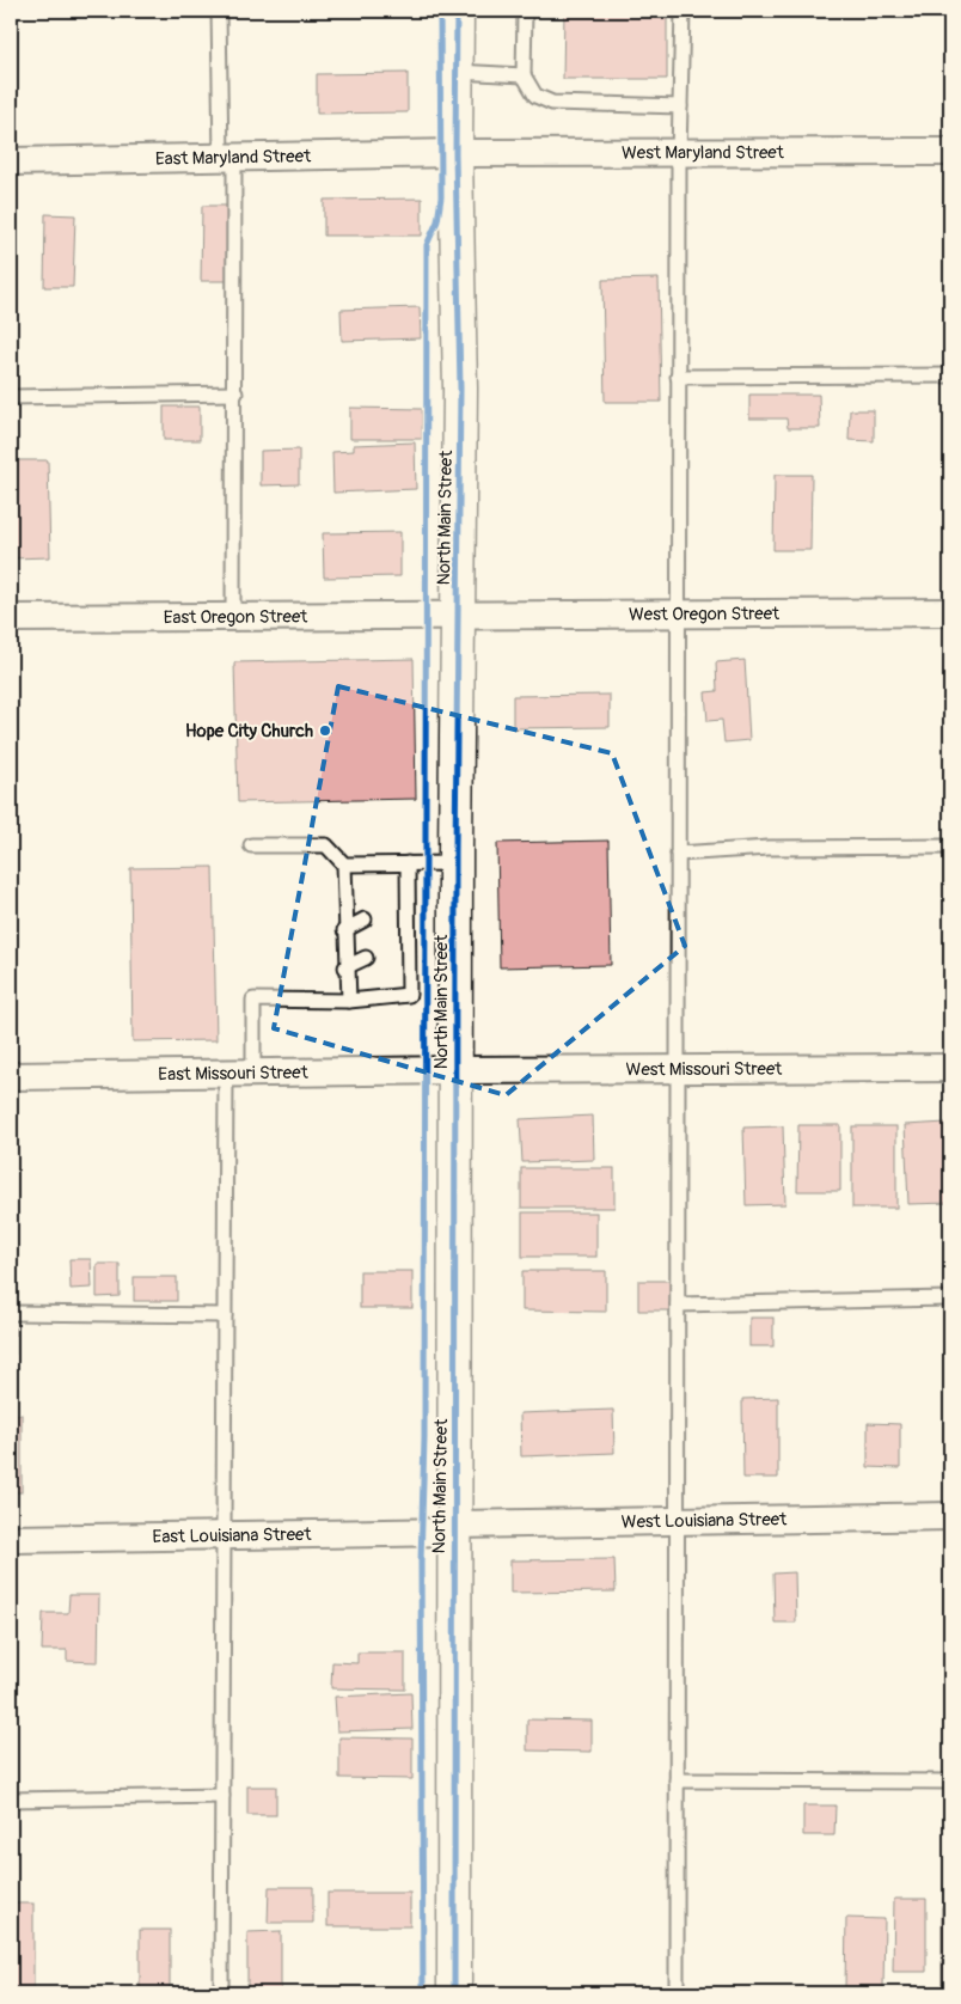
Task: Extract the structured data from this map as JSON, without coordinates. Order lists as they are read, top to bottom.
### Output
{
  "streets": {
    "street": [
      "West Maryland Street",
      "East Maryland Street",
      "North Main Street",
      "West Oregon Street",
      "East Oregon Street",
      "West Missouri Street",
      "East Missouri Street",
      "West Louisiana Street",
      "East Louisiana Street"
    ]
  },
  "crossings": [
    ["West Maryland Street", "East Maryland Street"],
    ["West Maryland Street", "North Main Street"],
    ["East Maryland Street", "North Main Street"],
    ["North Main Street", "West Oregon Street"],
    ["North Main Street", "East Oregon Street"],
    ["North Main Street", "West Missouri Street"],
    ["North Main Street", "East Missouri Street"],
    ["North Main Street", "West Louisiana Street"],
    ["North Main Street", "East Louisiana Street"],
    ["West Oregon Street", "East Oregon Street"],
    ["West Missouri Street", "East Missouri Street"],
    ["West Louisiana Street", "East Louisiana Street"]
  ],
  "places": ["Hope City Church"]
}
